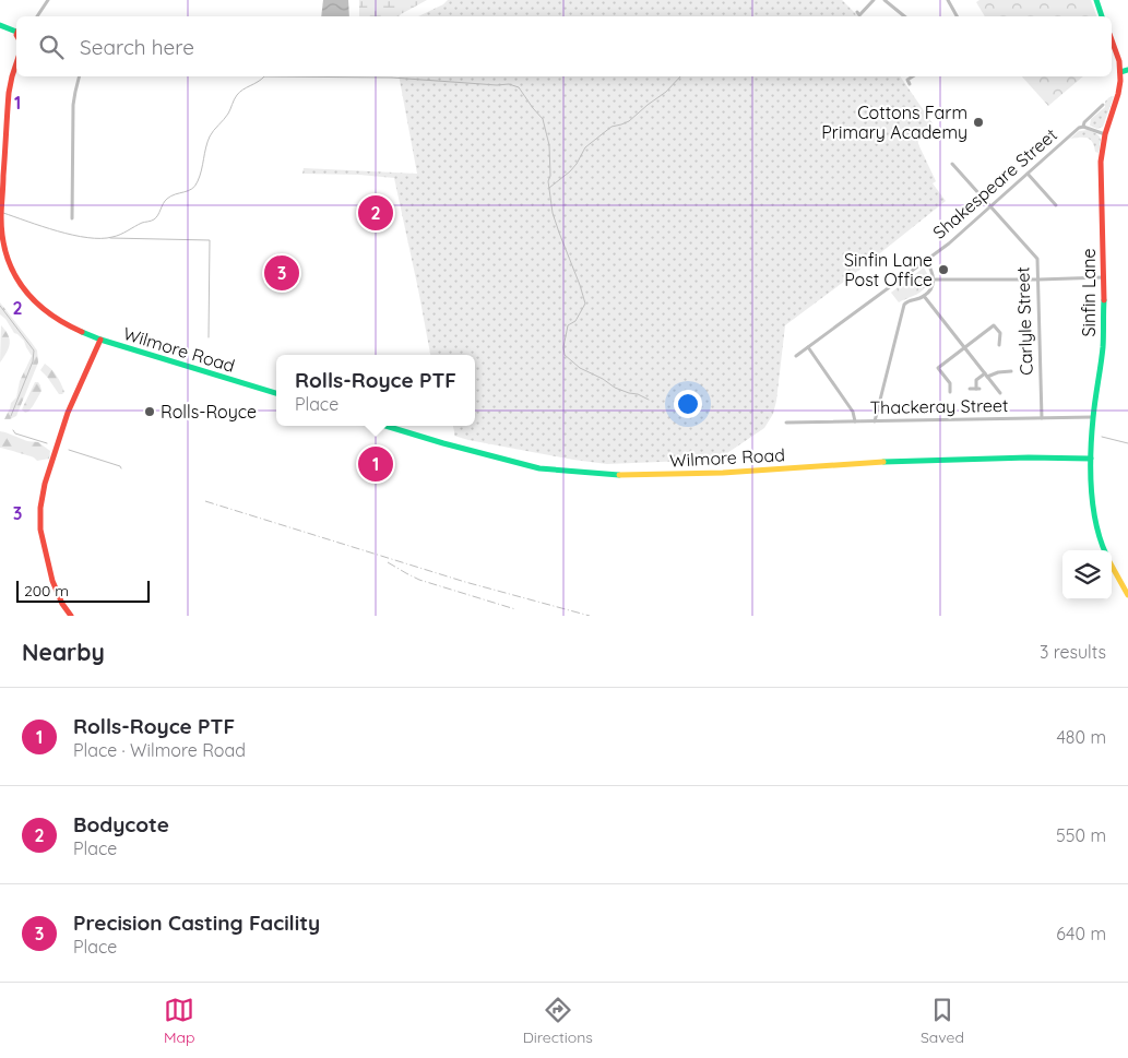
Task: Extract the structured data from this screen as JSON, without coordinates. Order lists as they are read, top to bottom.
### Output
{
  "streets": {
    "street": [
      "Shakespeare Street",
      "Sinfin Lane",
      "Carlyle Street",
      "Wilmore Road",
      "Thackeray Street"
    ]
  },
  "crossings": [
    ["Shakespeare Street", "Sinfin Lane"],
    ["Shakespeare Street", "Carlyle Street"],
    ["Sinfin Lane", "Wilmore Road"],
    ["Sinfin Lane", "Thackeray Street"],
    ["Carlyle Street", "Thackeray Street"]
  ],
  "places": ["Cottons Farm Primary Academy", "Sinfin Lane Post Office", "Rolls-Royce"],
  "scale_bar": "200 m",
  "page": {
    "search": "Search here",
    "pins": ["2", "3", "1"],
    "popup": ["Rolls-Royce PTF", "Place"],
    "scale": "200 m",
    "heading": ["Nearby", "3 results"],
    "list": [
      {
        "mark": "1",
        "name": "Rolls-Royce PTF",
        "note": "Place · Wilmore Road",
        "value": "480 m"
      },
      {
        "mark": "2",
        "name": "Bodycote",
        "note": "Place",
        "value": "550 m"
      },
      {
        "mark": "3",
        "name": "Precision Casting Facility",
        "note": "Place",
        "value": "640 m"
      }
    ],
    "nav": ["Map", "Directions", "Saved"]
  },
  "grid": {
    "rows": ["1", "2", "3"]
  }
}
